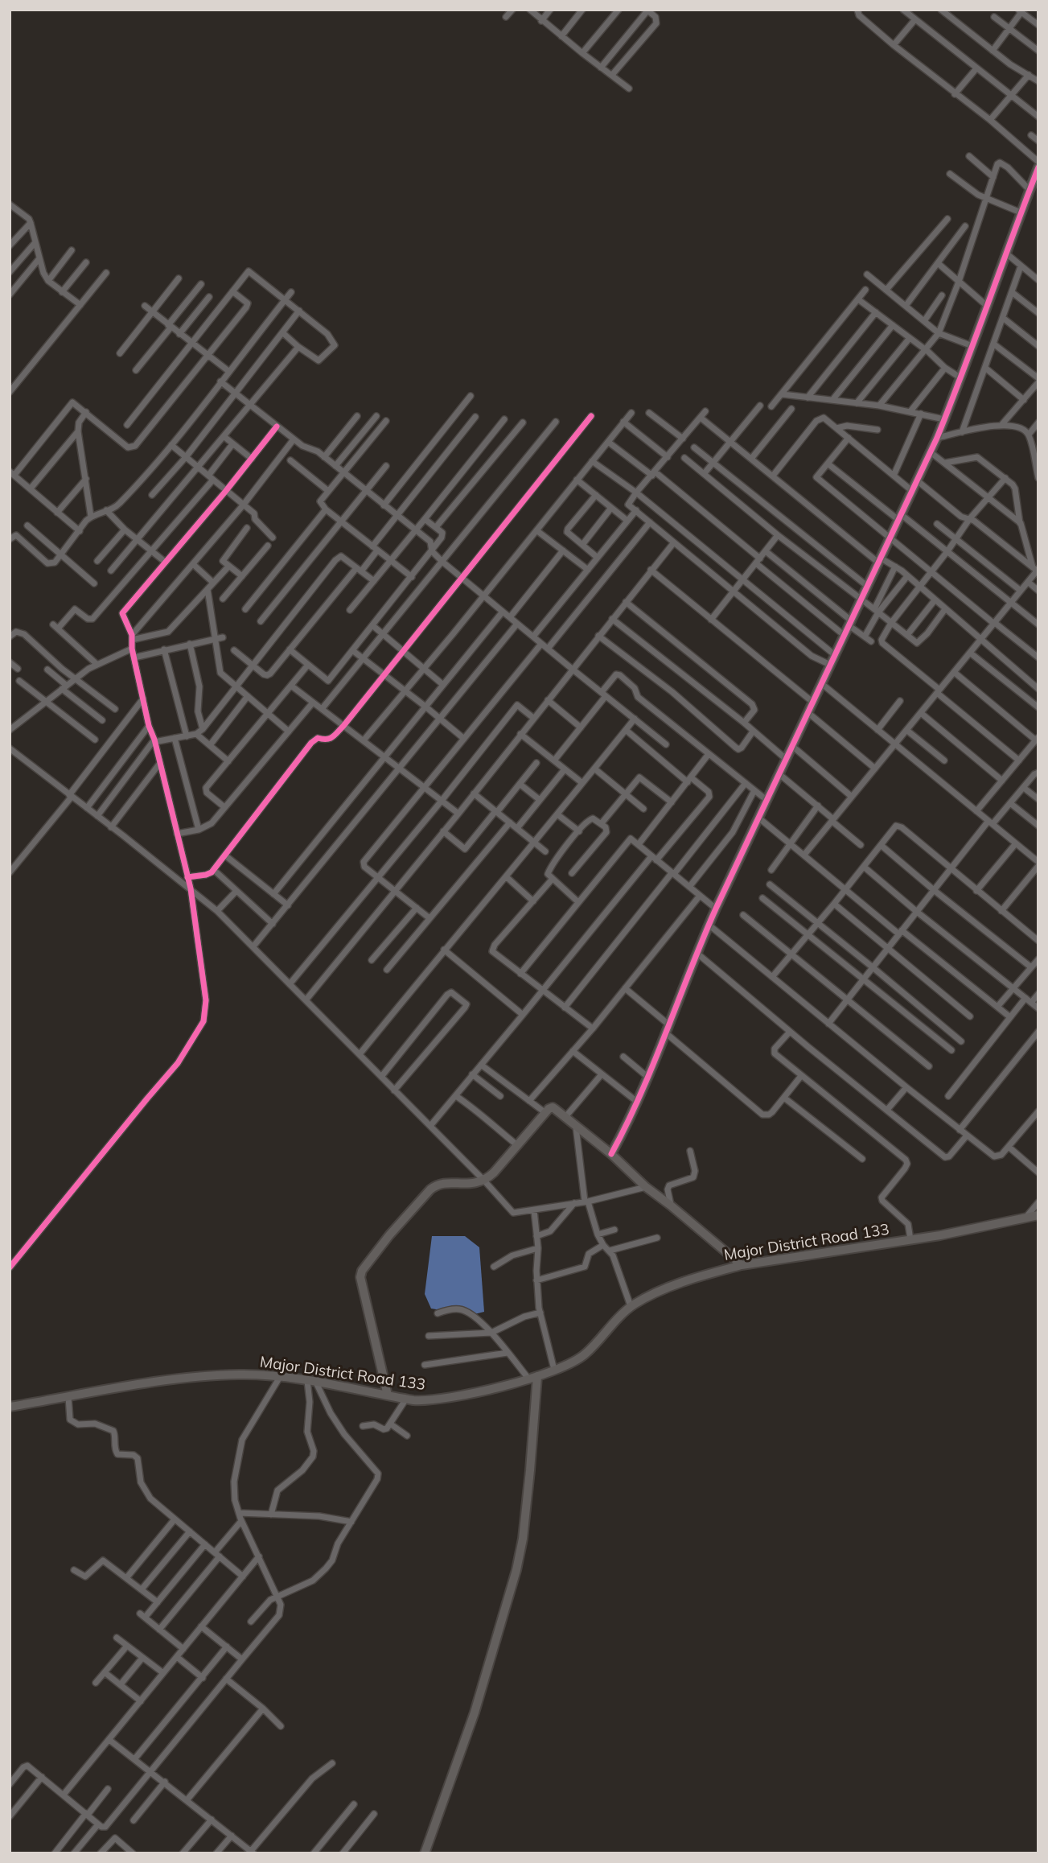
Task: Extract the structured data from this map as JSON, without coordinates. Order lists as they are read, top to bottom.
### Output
{
  "streets": {
    "street": ["Major District Road 133"]
  }
}
